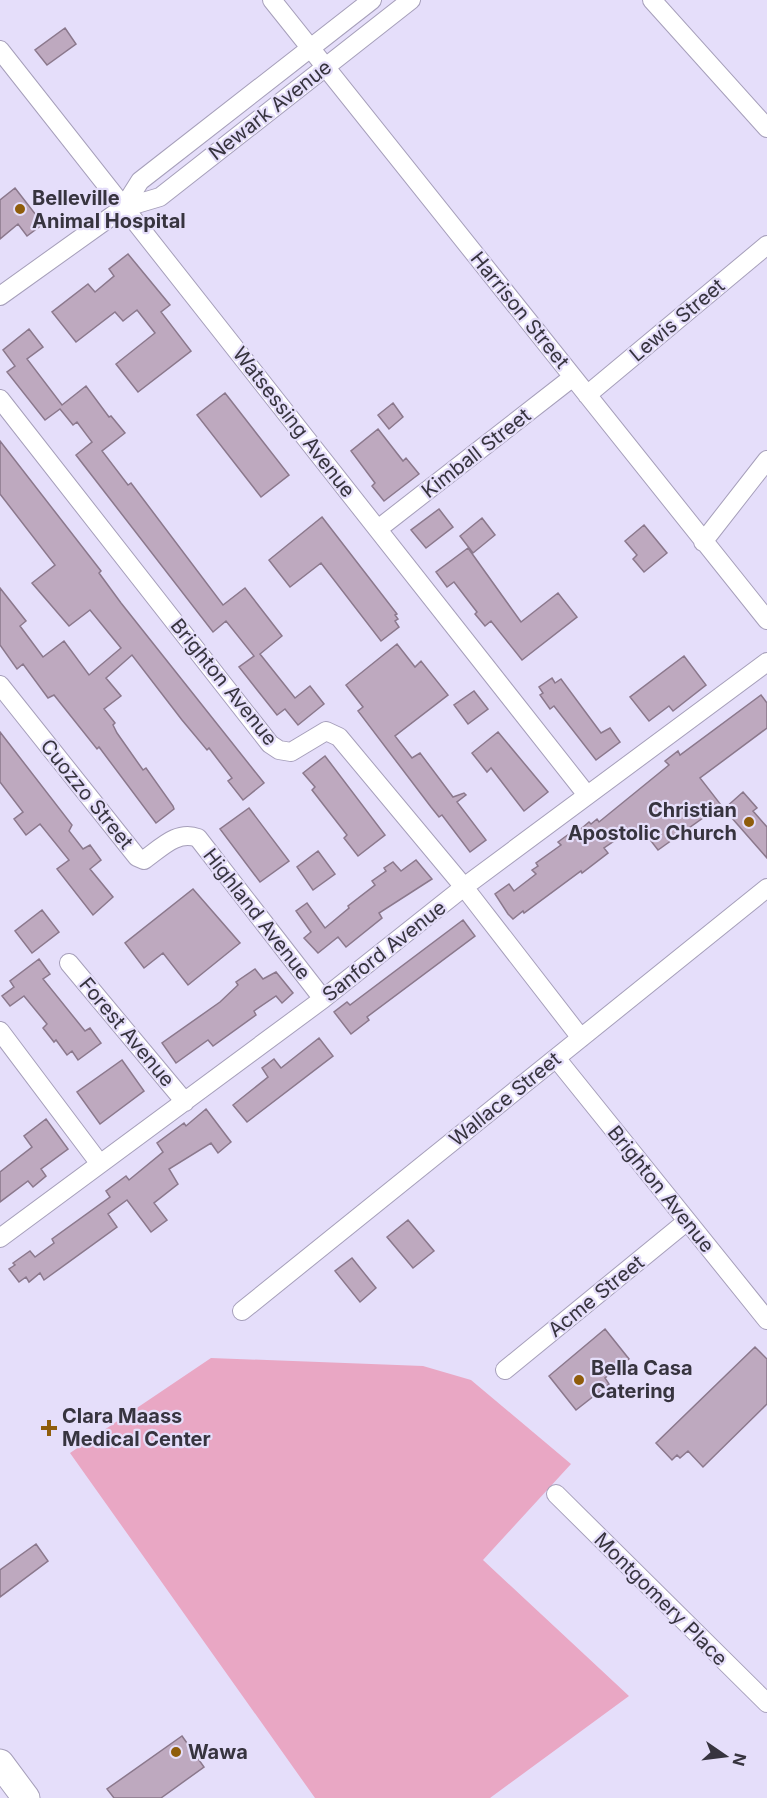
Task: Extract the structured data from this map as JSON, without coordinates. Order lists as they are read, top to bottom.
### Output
{
  "streets": {
    "street": [
      "Newark Avenue",
      "Harrison Street",
      "Lewis Street",
      "Watsessing Avenue",
      "Kimball Street",
      "Brighton Avenue",
      "Cuozzo Street",
      "Highland Avenue",
      "Sanford Avenue",
      "Forest Avenue",
      "Wallace Street",
      "Acme Street",
      "Montgomery Place"
    ]
  },
  "crossings": [
    ["Newark Avenue", "Harrison Street"],
    ["Newark Avenue", "Watsessing Avenue"],
    ["Harrison Street", "Lewis Street"],
    ["Harrison Street", "Kimball Street"],
    ["Watsessing Avenue", "Kimball Street"],
    ["Watsessing Avenue", "Sanford Avenue"],
    ["Brighton Avenue", "Sanford Avenue"],
    ["Brighton Avenue", "Wallace Street"],
    ["Brighton Avenue", "Acme Street"],
    ["Cuozzo Street", "Highland Avenue"],
    ["Highland Avenue", "Sanford Avenue"],
    ["Sanford Avenue", "Forest Avenue"]
  ],
  "places": {
    "other": [
      "Belleville Animal Hospital",
      "Christian Apostolic Church",
      "Bella Casa Catering",
      "Wawa"
    ],
    "health": ["Clara Maass Medical Center"]
  },
  "north": "right"
}
